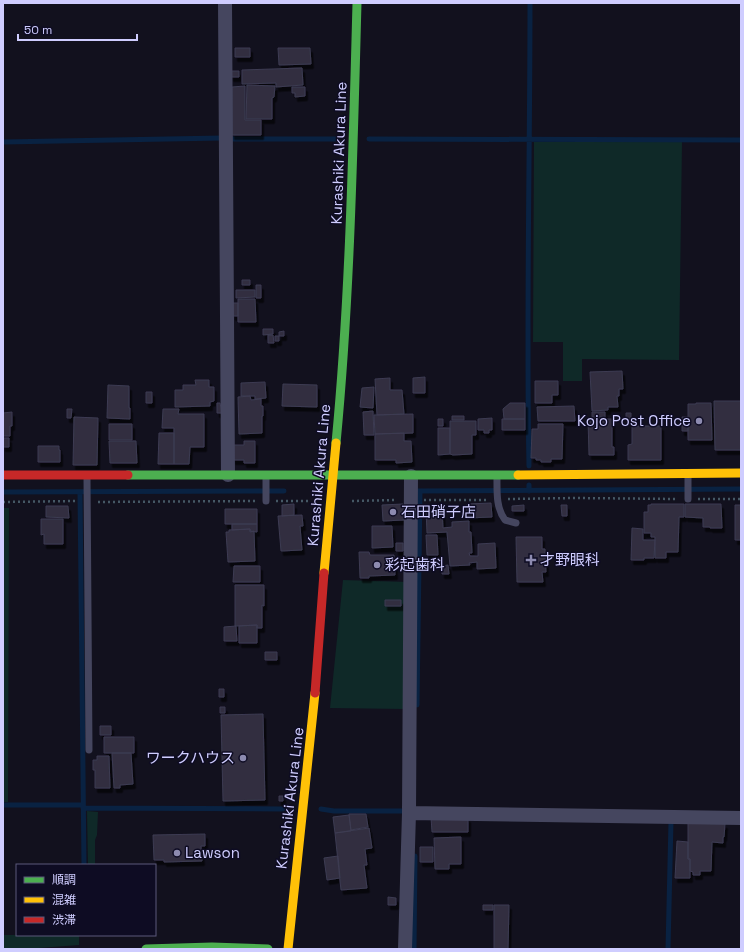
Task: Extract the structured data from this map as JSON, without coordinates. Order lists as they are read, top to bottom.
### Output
{
  "streets": {
    "main road": ["Kurashiki Akura Line"]
  },
  "places": {
    "other": [
      "Kojo Post Office",
      "石田硝子店",
      "彩起歯科",
      "ワークハウス",
      "Lawson"
    ],
    "health": ["才野眼科"]
  },
  "legend": ["順調", "混雑", "渋滞"],
  "scale_bar": "50 m"
}
